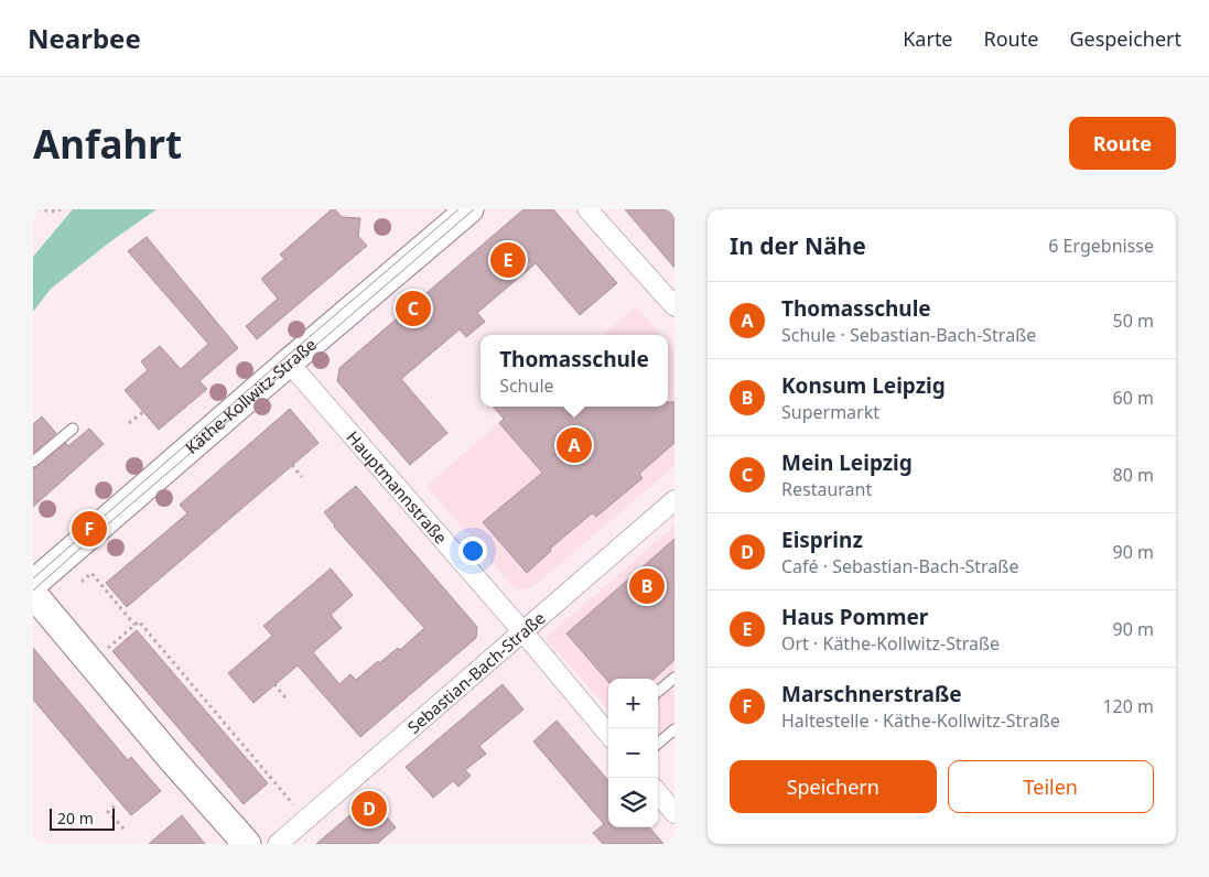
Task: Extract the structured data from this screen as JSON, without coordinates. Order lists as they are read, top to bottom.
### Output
{
  "streets": {
    "main road": ["Käthe-Kollwitz-Straße"],
    "street": ["Hauptmannstraße", "Sebastian-Bach-Straße"]
  },
  "crossings": [
    ["Käthe-Kollwitz-Straße", "Hauptmannstraße"],
    ["Hauptmannstraße", "Sebastian-Bach-Straße"]
  ],
  "scale_bar": "20 m",
  "page": {
    "header": "Nearbee",
    "nav": ["Karte", "Route", "Gespeichert"],
    "buttons": [
      "Route",
      ["Speichern", "Teilen"]
    ],
    "title": "Anfahrt",
    "heading": ["In der Nähe", "6 Ergebnisse"],
    "pins": [
      "E",
      "C",
      "A",
      "F",
      "B",
      "D"
    ],
    "list": [
      {
        "mark": "A",
        "name": "Thomasschule",
        "note": "Schule · Sebastian-Bach-Straße",
        "value": "50 m"
      },
      {
        "mark": "B",
        "name": "Konsum Leipzig",
        "note": "Supermarkt",
        "value": "60 m"
      },
      {
        "mark": "C",
        "name": "Mein Leipzig",
        "note": "Restaurant",
        "value": "80 m"
      },
      {
        "mark": "D",
        "name": "Eisprinz",
        "note": "Café · Sebastian-Bach-Straße",
        "value": "90 m"
      },
      {
        "mark": "E",
        "name": "Haus Pommer",
        "note": "Ort · Käthe-Kollwitz-Straße",
        "value": "90 m"
      },
      {
        "mark": "F",
        "name": "Marschnerstraße",
        "note": "Haltestelle · Käthe-Kollwitz-Straße",
        "value": "120 m"
      }
    ],
    "popup": ["Thomasschule", "Schule"],
    "map_buttons": ["+", "−"],
    "scale": "20 m"
  }
}
